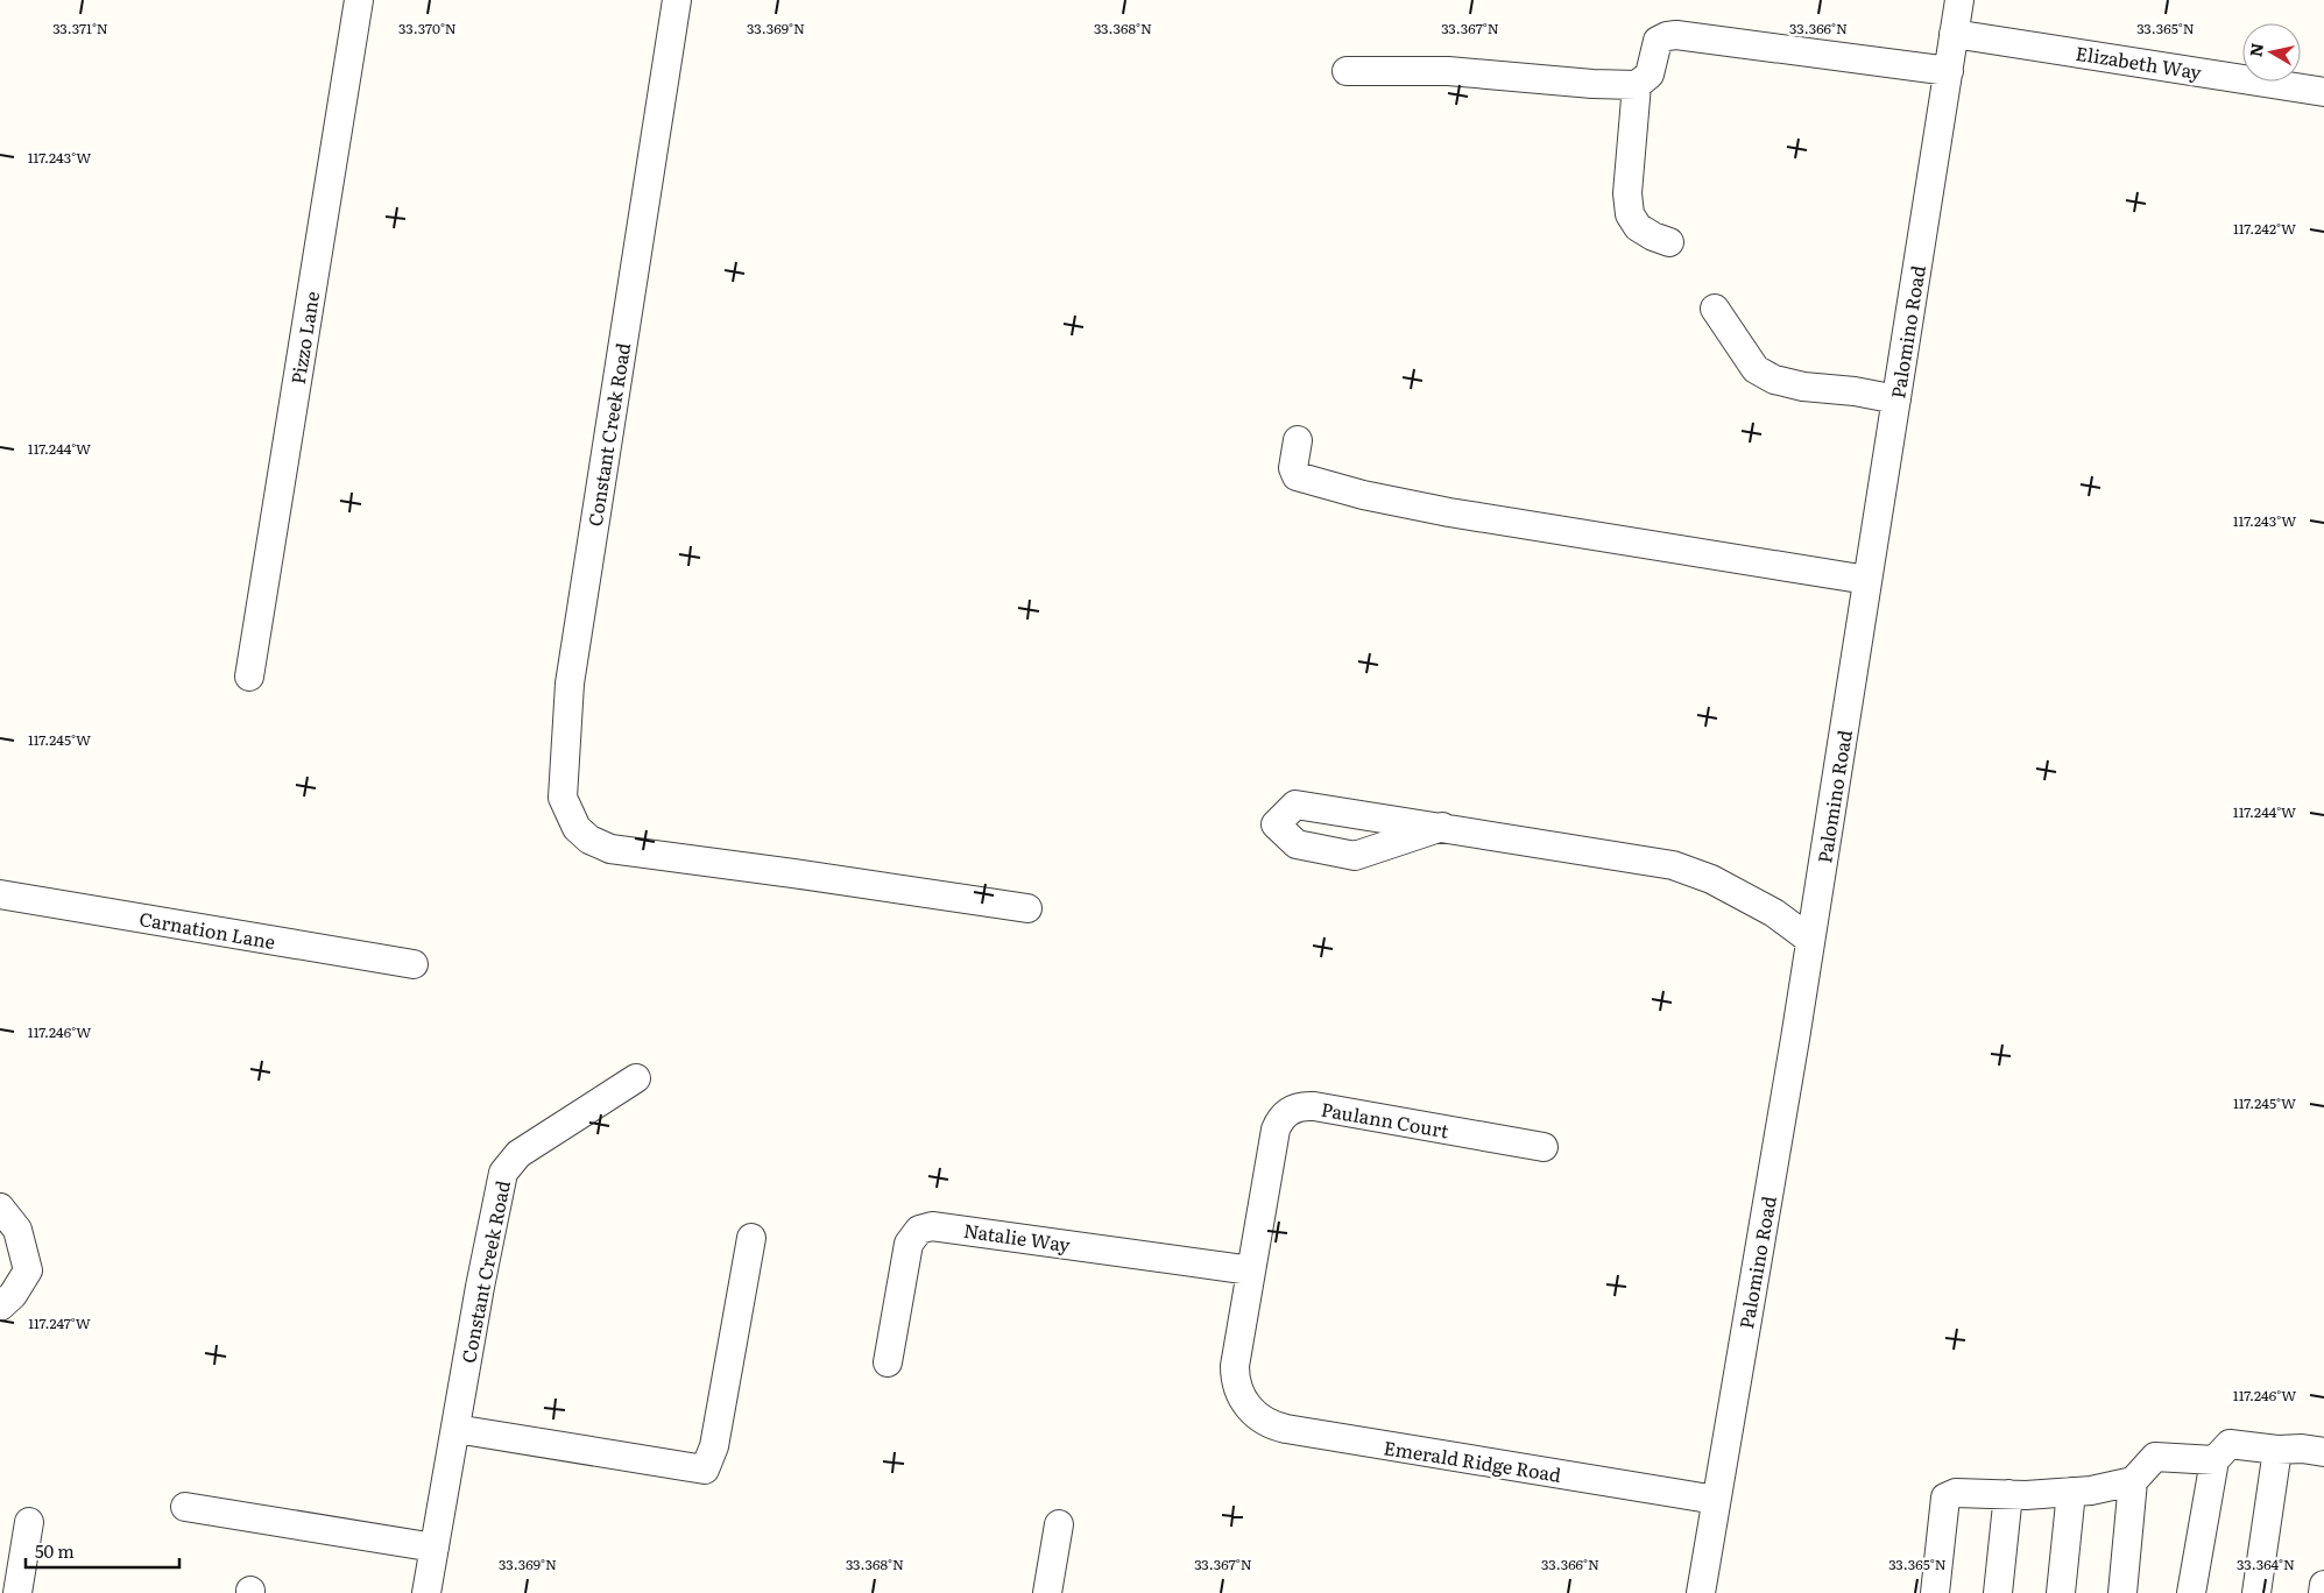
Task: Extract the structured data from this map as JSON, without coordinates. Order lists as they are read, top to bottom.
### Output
{
  "streets": {
    "street": [
      "Elizabeth Way",
      "Palomino Road",
      "Pizzo Lane",
      "Constant Creek Road",
      "Carnation Lane",
      "Paulann Court",
      "Natalie Way",
      "Emerald Ridge Road"
    ]
  },
  "crossings": [
    ["Elizabeth Way", "Palomino Road"],
    ["Palomino Road", "Emerald Ridge Road"],
    ["Paulann Court", "Natalie Way"],
    ["Paulann Court", "Emerald Ridge Road"]
  ],
  "scale_bar": "50 m",
  "north": "left",
  "coordinates": [
    "33.371°N",
    "33.370°N",
    "33.369°N",
    "33.368°N",
    "33.367°N",
    "33.366°N",
    "33.365°N",
    "117.243°W",
    "117.242°W",
    "117.244°W",
    "117.245°W",
    "117.246°W",
    "117.247°W",
    "33.364°N"
  ]
}
